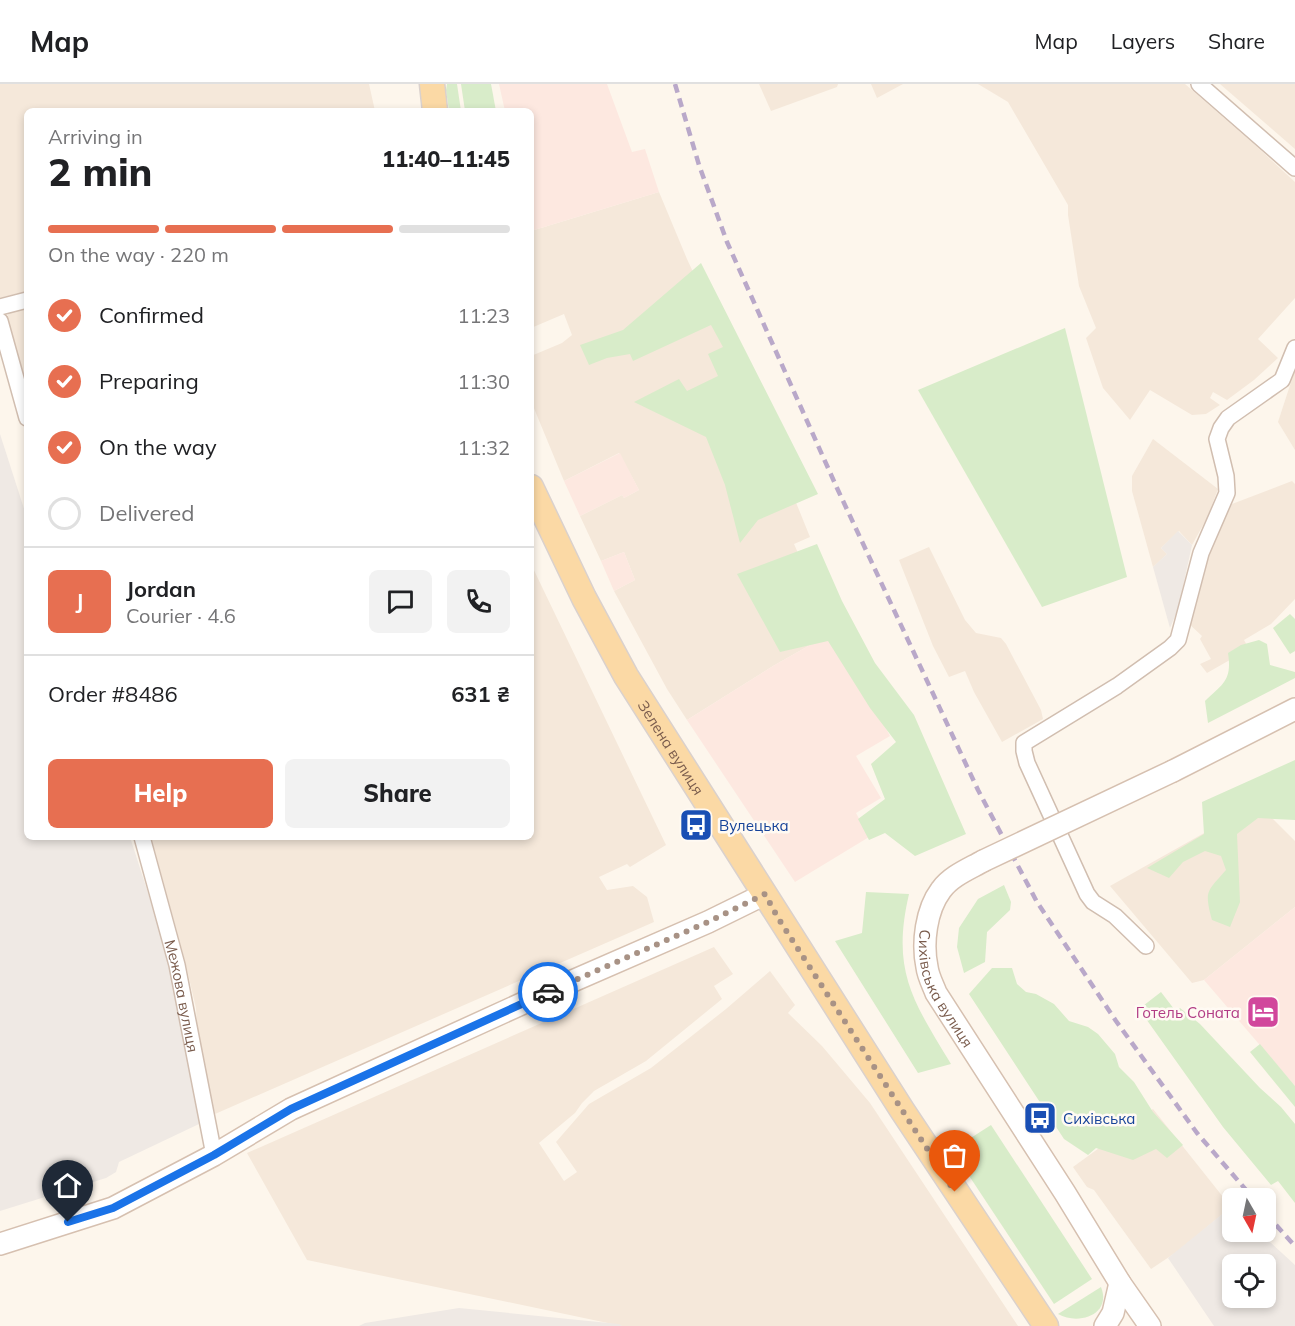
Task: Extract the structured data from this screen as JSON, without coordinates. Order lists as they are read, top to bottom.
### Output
{
  "streets": {
    "main road": ["Зелена вулиця", "Сихівська вулиця"],
    "street": ["Межова вулиця"]
  },
  "places": {
    "bus stop": ["Вулецька", "Сихівська"],
    "hotel": ["Готель Соната"]
  },
  "north": "bottom",
  "page": {
    "header": "Map",
    "nav": ["Map", "Layers", "Share"],
    "heading": ["2 min", "Arriving in", "11:40–11:45"],
    "panel": [
      "Jordan",
      "Courier · 4.6",
      "Order #8486",
      "631 ₴"
    ],
    "bar": "On the way · 220 m",
    "list": [
      ["Confirmed", "11:23"],
      ["Preparing", "11:30"],
      ["On the way", "11:32"],
      "Delivered"
    ],
    "round": "J",
    "buttons": ["Help", "Share"]
  }
}
